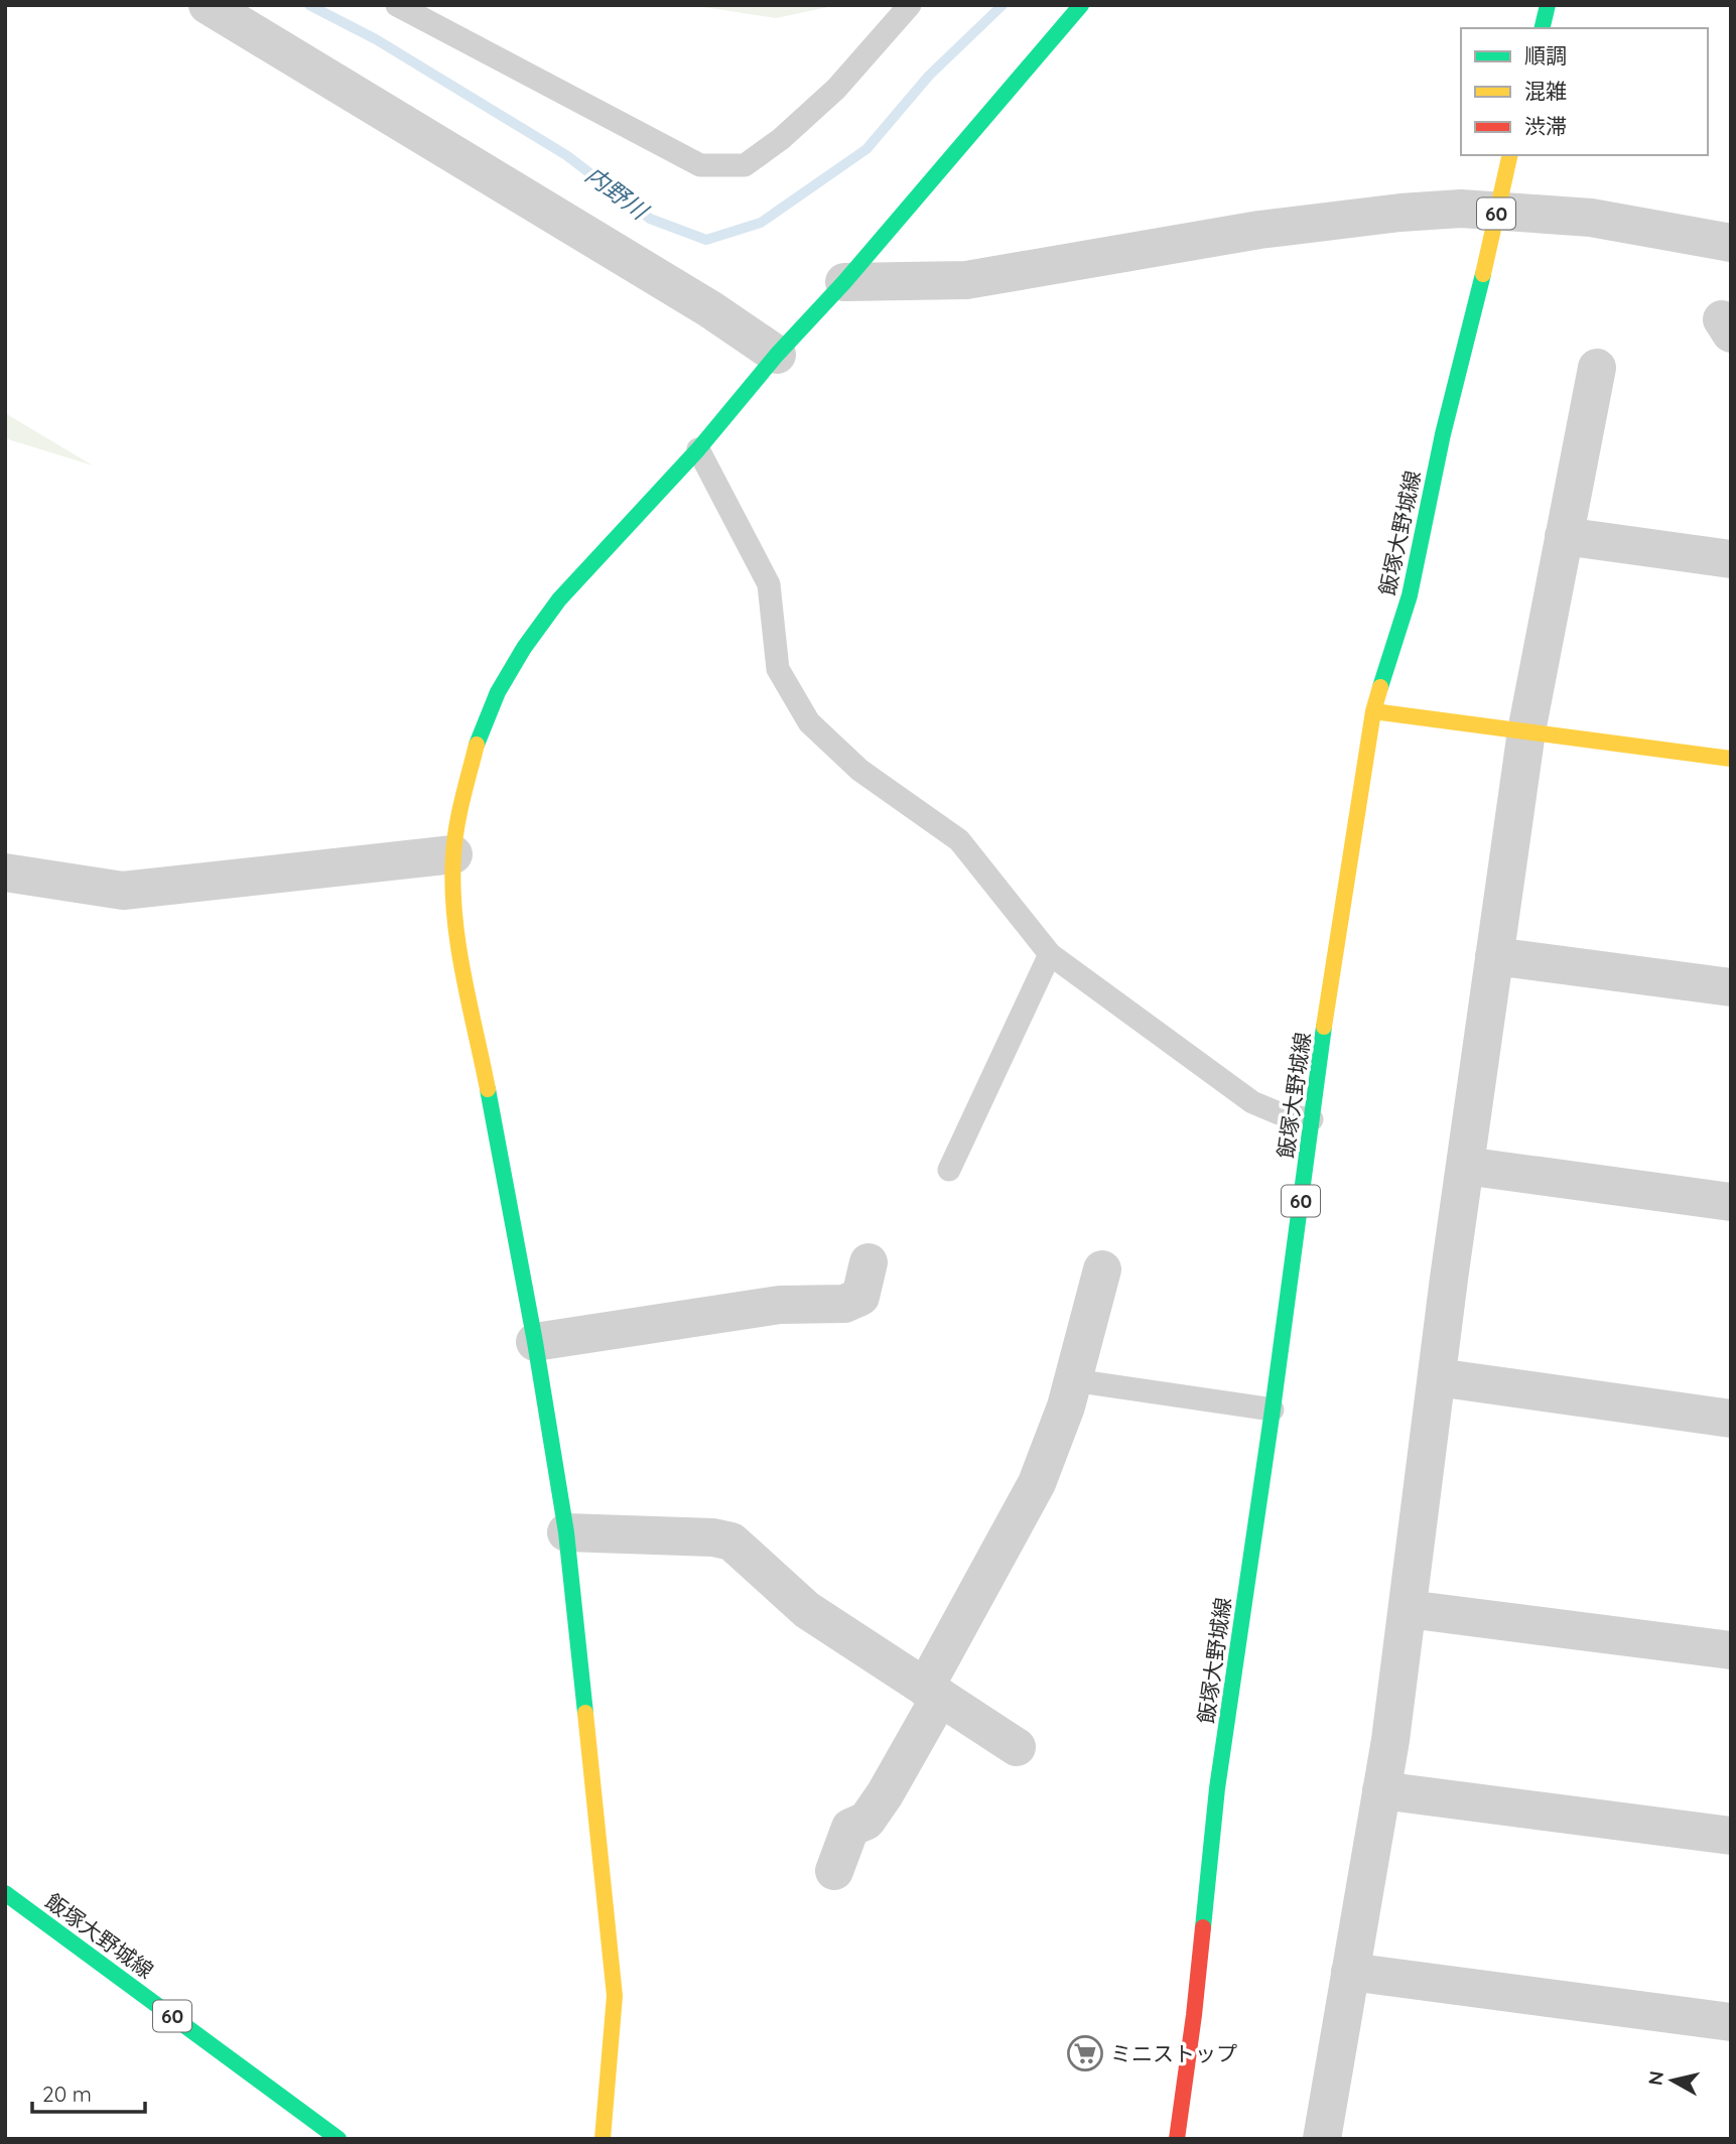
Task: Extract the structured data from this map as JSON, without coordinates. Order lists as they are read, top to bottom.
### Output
{
  "streets": {
    "street": ["60", "飯塚大野城線"]
  },
  "water": ["内野川"],
  "places": {
    "supermarket": ["ミニストップ"]
  },
  "legend": ["順調", "混雑", "渋滞"],
  "scale_bar": "20 m",
  "north": "left"
}
